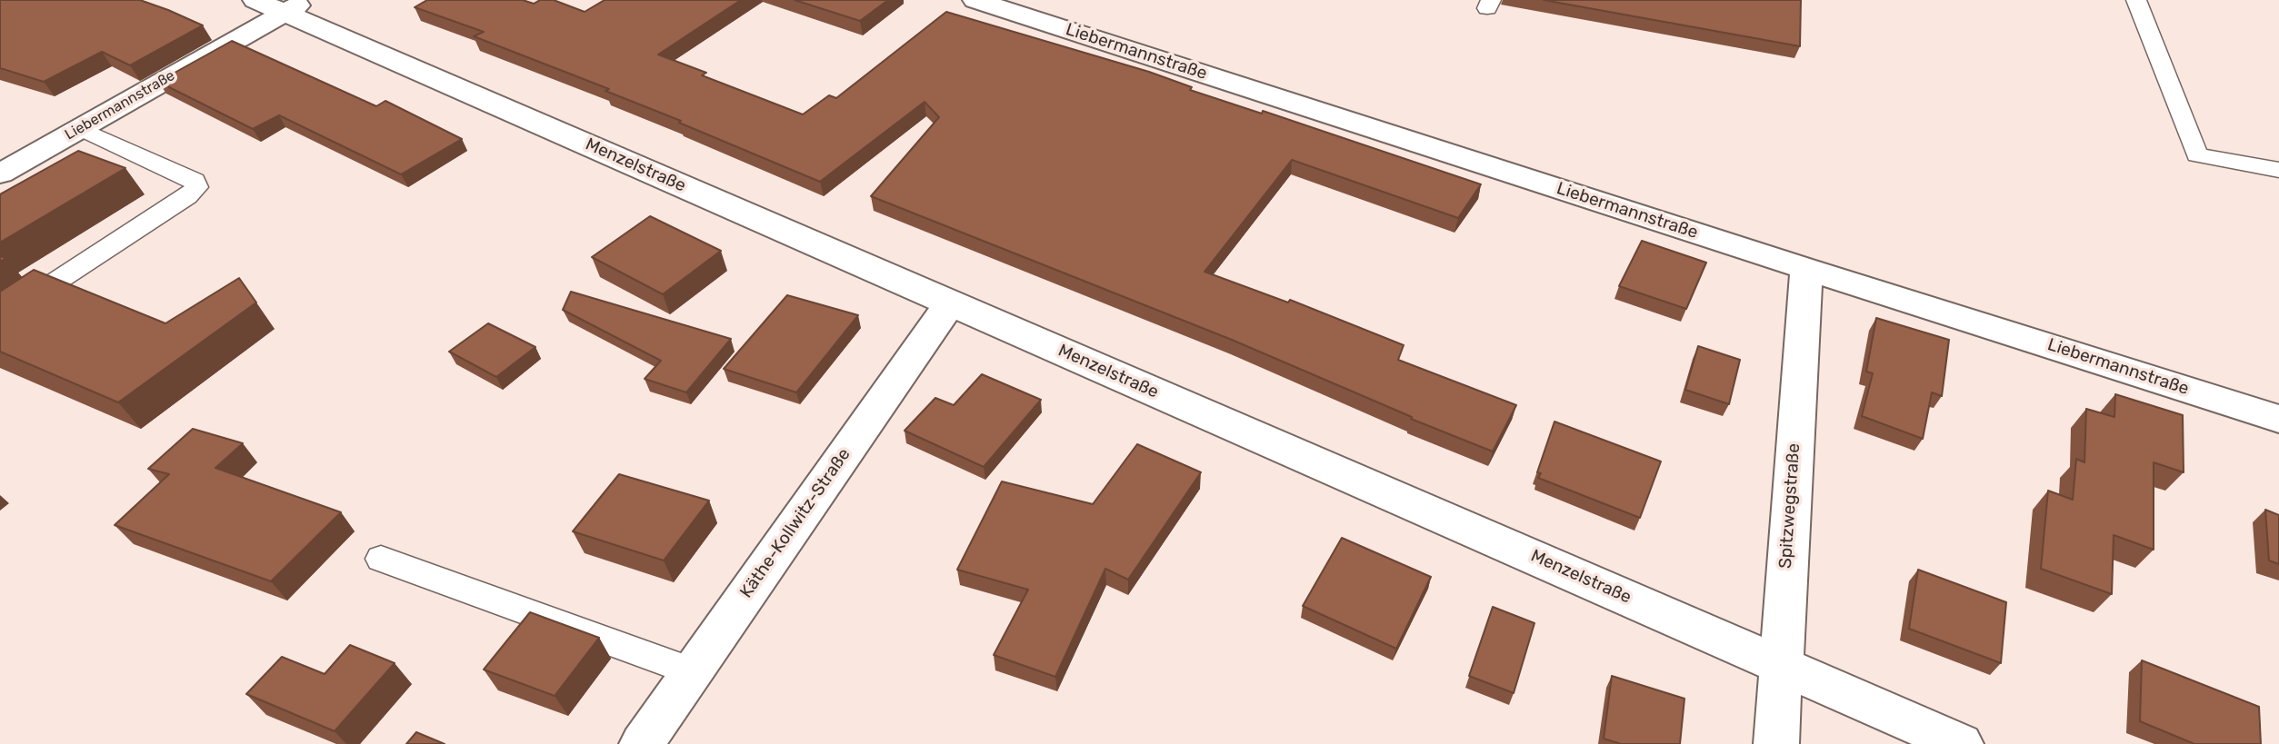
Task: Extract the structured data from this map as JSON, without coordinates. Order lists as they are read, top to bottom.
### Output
{
  "streets": {
    "street": [
      "Liebermannstraße",
      "Menzelstraße",
      "Spitzwegstraße",
      "Käthe-Kollwitz-Straße"
    ]
  },
  "crossings": [
    ["Liebermannstraße", "Menzelstraße"],
    ["Liebermannstraße", "Spitzwegstraße"],
    ["Menzelstraße", "Spitzwegstraße"],
    ["Menzelstraße", "Käthe-Kollwitz-Straße"]
  ]
}
